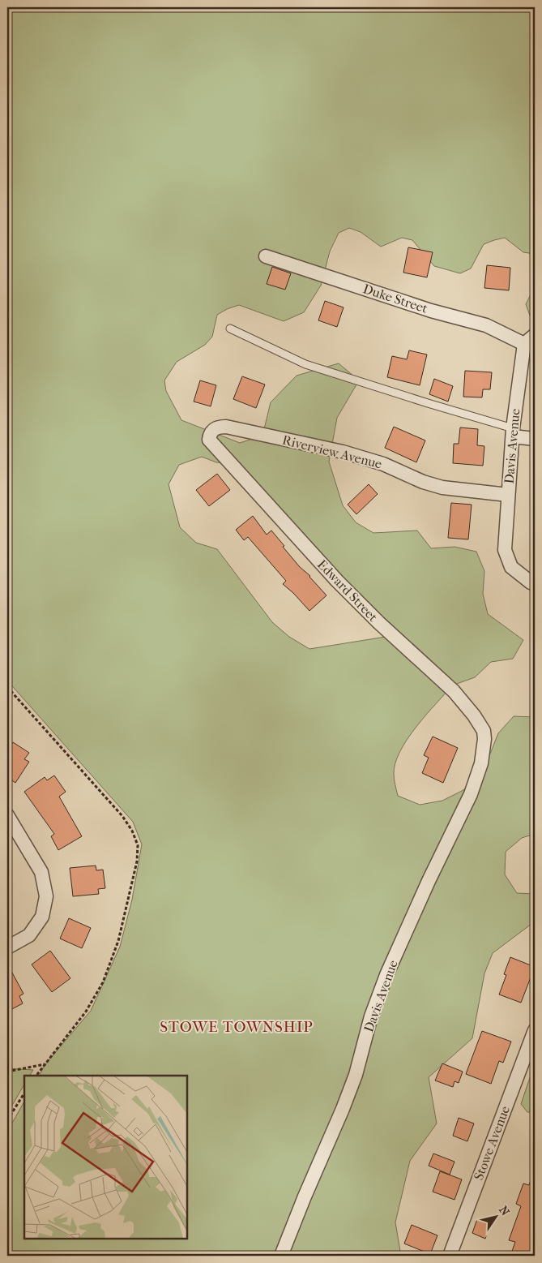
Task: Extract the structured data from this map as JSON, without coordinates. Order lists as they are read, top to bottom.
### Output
{
  "streets": {
    "street": [
      "Duke Street",
      "Davis Avenue",
      "Riverview Avenue",
      "Edward Street",
      "Stowe Avenue"
    ]
  },
  "crossings": [
    ["Duke Street", "Davis Avenue"],
    ["Davis Avenue", "Riverview Avenue"],
    ["Davis Avenue", "Edward Street"],
    ["Riverview Avenue", "Edward Street"]
  ],
  "districts": ["STOWE TOWNSHIP"],
  "north": "top right"
}
